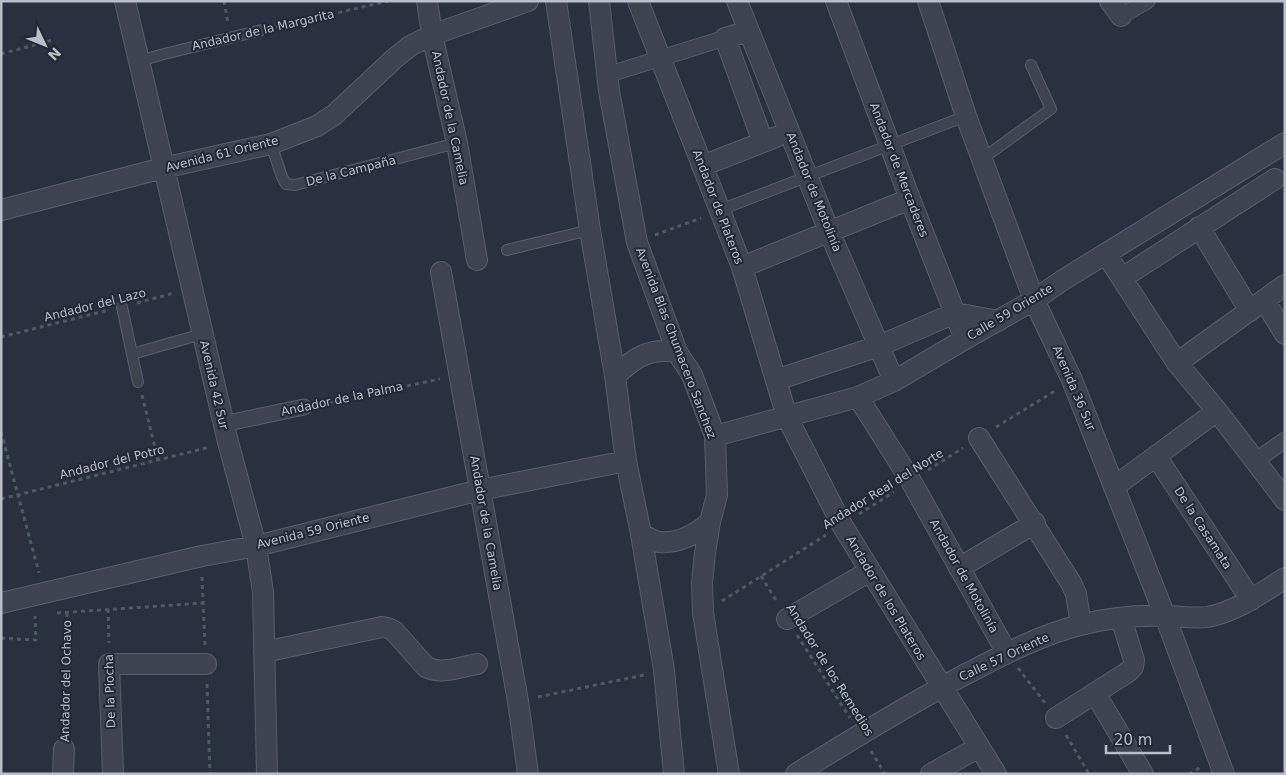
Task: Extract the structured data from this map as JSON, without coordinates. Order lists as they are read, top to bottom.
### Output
{
  "streets": {
    "street": [
      "Andador de la Camelia",
      "Avenida 61 Oriente",
      "Andador de Mercaderes",
      "Andador de Motolinía",
      "Andador de Plateros",
      "Calle 59 Oriente",
      "Avenida Blas Chumacero Sanchez",
      "Avenida 42 Sur",
      "Avenida 36 Sur",
      "Andador de la Palma",
      "De la Casamata",
      "Avenida 59 Oriente",
      "Andador de los Plateros",
      "Calle 57 Oriente",
      "Andador del Ochavo",
      "De la Piocha"
    ],
    "lane": ["Andador de la Margarita", "De la Campaña"],
    "path": [
      "Andador del Lazo",
      "Andador del Potro",
      "Andador Real del Norte",
      "Andador de los Remedios"
    ]
  },
  "crossings": [
    ["Andador de la Margarita", "Avenida 42 Sur"],
    ["Andador de la Camelia", "Avenida 61 Oriente"],
    ["Andador de la Camelia", "De la Campaña"],
    ["Andador de la Camelia", "Andador de la Palma"],
    ["Andador de la Camelia", "Avenida 59 Oriente"],
    ["Avenida 61 Oriente", "De la Campaña"],
    ["Avenida 61 Oriente", "Avenida 42 Sur"],
    ["Andador de Mercaderes", "Calle 59 Oriente"],
    ["Andador de Motolinía", "Calle 59 Oriente"],
    ["Andador de Motolinía", "Andador Real del Norte"],
    ["Andador de Motolinía", "Calle 57 Oriente"],
    ["Andador de Plateros", "Calle 59 Oriente"],
    ["Andador de Plateros", "Andador de los Plateros"],
    ["Andador del Lazo", "Avenida 42 Sur"],
    ["Calle 59 Oriente", "Avenida Blas Chumacero Sanchez"],
    ["Calle 59 Oriente", "Avenida 36 Sur"],
    ["Calle 59 Oriente", "Andador de los Plateros"],
    ["Avenida Blas Chumacero Sanchez", "Andador Real del Norte"],
    ["Avenida 42 Sur", "Andador de la Palma"],
    ["Avenida 42 Sur", "Andador del Potro"],
    ["Avenida 42 Sur", "Avenida 59 Oriente"],
    ["Avenida 36 Sur", "Andador Real del Norte"],
    ["Avenida 36 Sur", "Calle 57 Oriente"],
    ["Andador de la Palma", "Andador del Potro"],
    ["Andador Real del Norte", "Andador de los Plateros"],
    ["Andador Real del Norte", "Andador de los Remedios"],
    ["De la Casamata", "Calle 57 Oriente"],
    ["Avenida 59 Oriente", "Andador del Ochavo"],
    ["Andador de los Plateros", "Calle 57 Oriente"],
    ["Calle 57 Oriente", "Andador de los Remedios"]
  ],
  "scale_bar": "20 m",
  "north": "bottom right"
}
